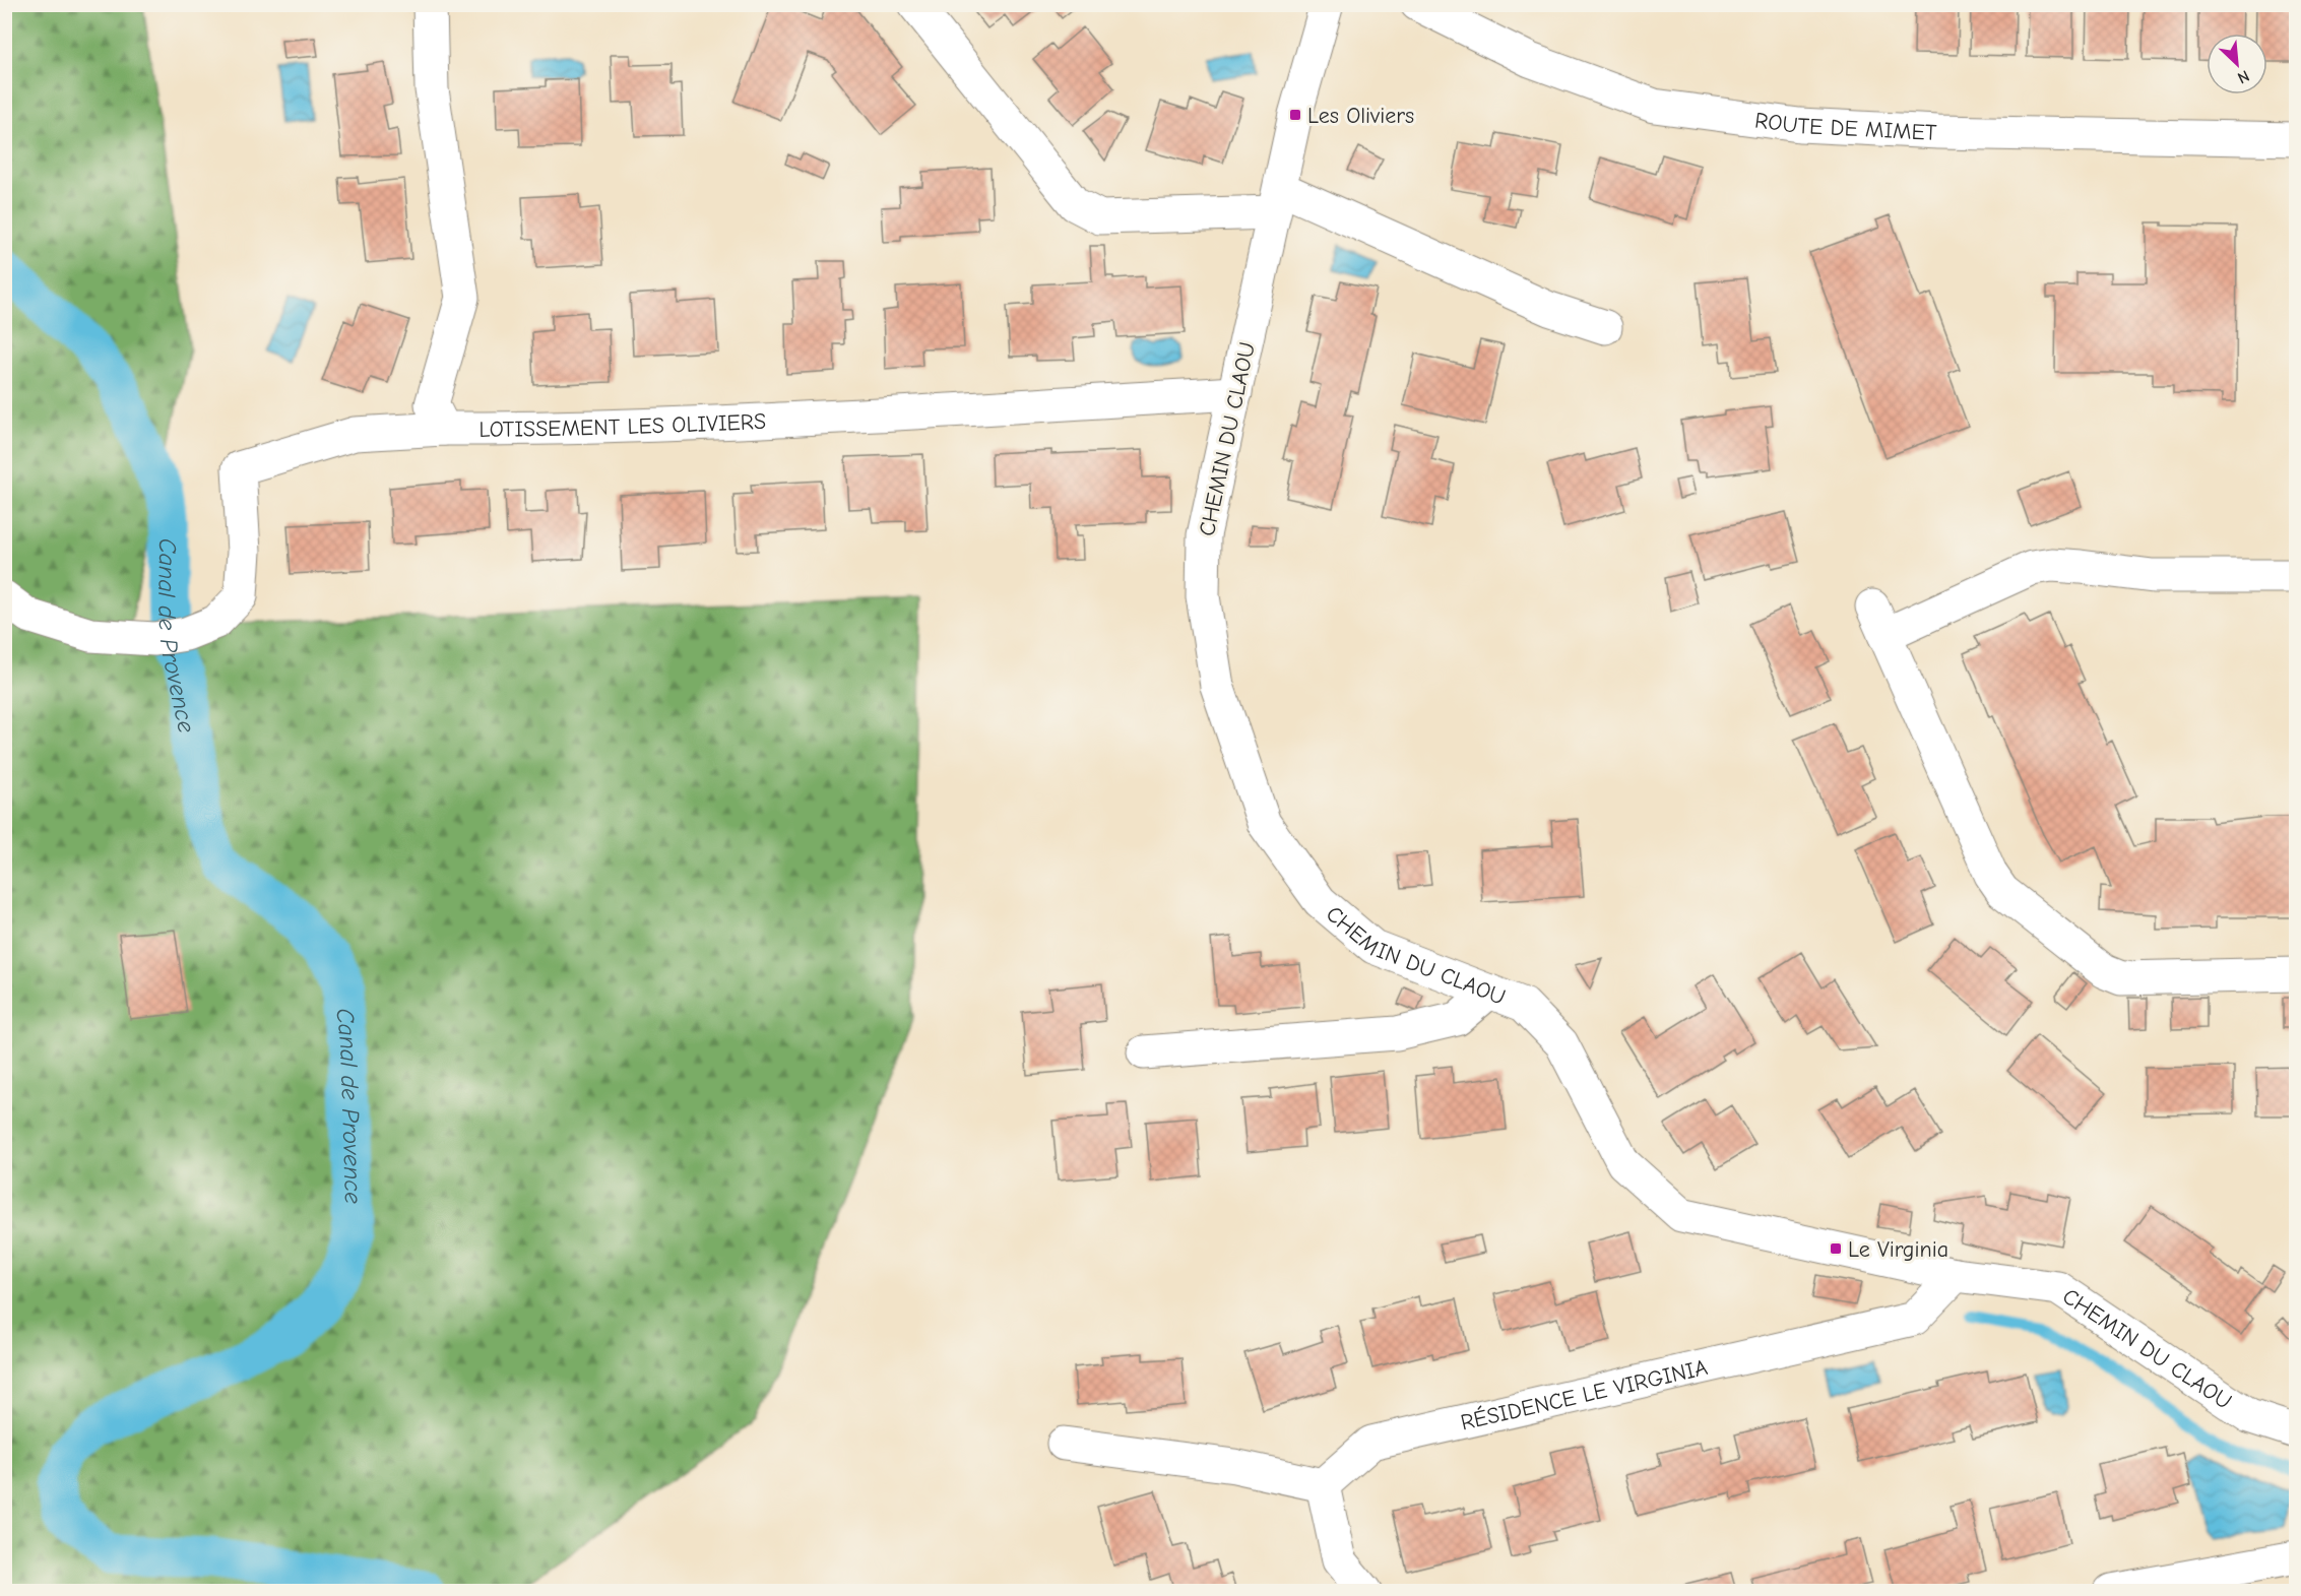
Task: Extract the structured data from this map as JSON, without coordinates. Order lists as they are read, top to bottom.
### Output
{
  "streets": {
    "street": [
      "ROUTE DE MIMET",
      "LOTISSEMENT LES OLIVIERS",
      "CHEMIN DU CLAOU",
      "RÉSIDENCE LE VIRGINIA"
    ]
  },
  "crossings": [
    ["LOTISSEMENT LES OLIVIERS", "CHEMIN DU CLAOU"],
    ["CHEMIN DU CLAOU", "RÉSIDENCE LE VIRGINIA"]
  ],
  "water": ["Canal de Provence"],
  "places": {
    "transit": ["Les Oliviers", "Le Virginia"]
  },
  "north": "bottom right"
}
